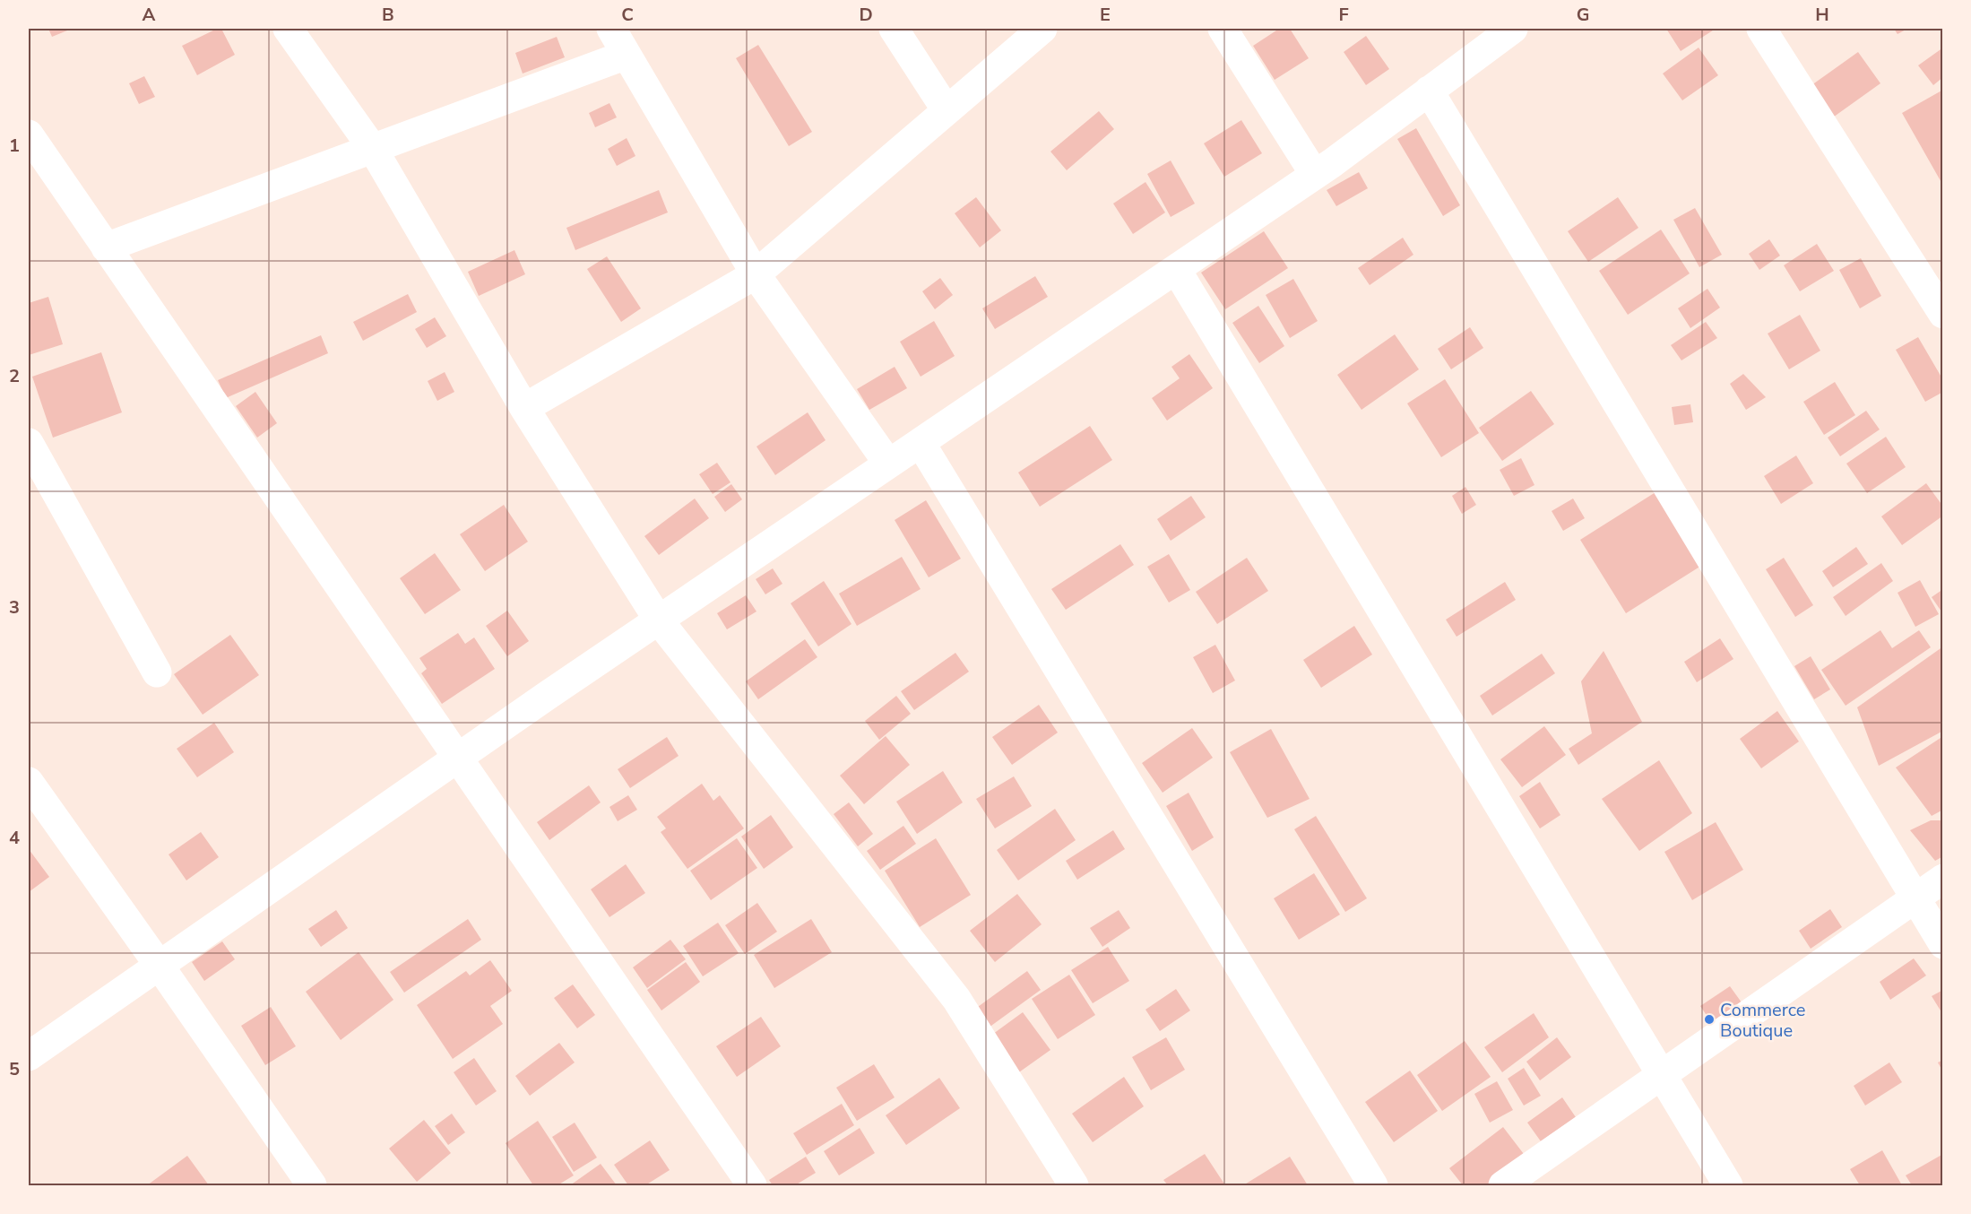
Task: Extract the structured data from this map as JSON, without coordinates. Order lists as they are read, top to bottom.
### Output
{
  "places": ["Commerce Boutique"],
  "grid": {
    "columns": [
      "A",
      "B",
      "C",
      "D",
      "E",
      "F",
      "G",
      "H"
    ],
    "rows": [
      "1",
      "2",
      "3",
      "4",
      "5"
    ]
  }
}
